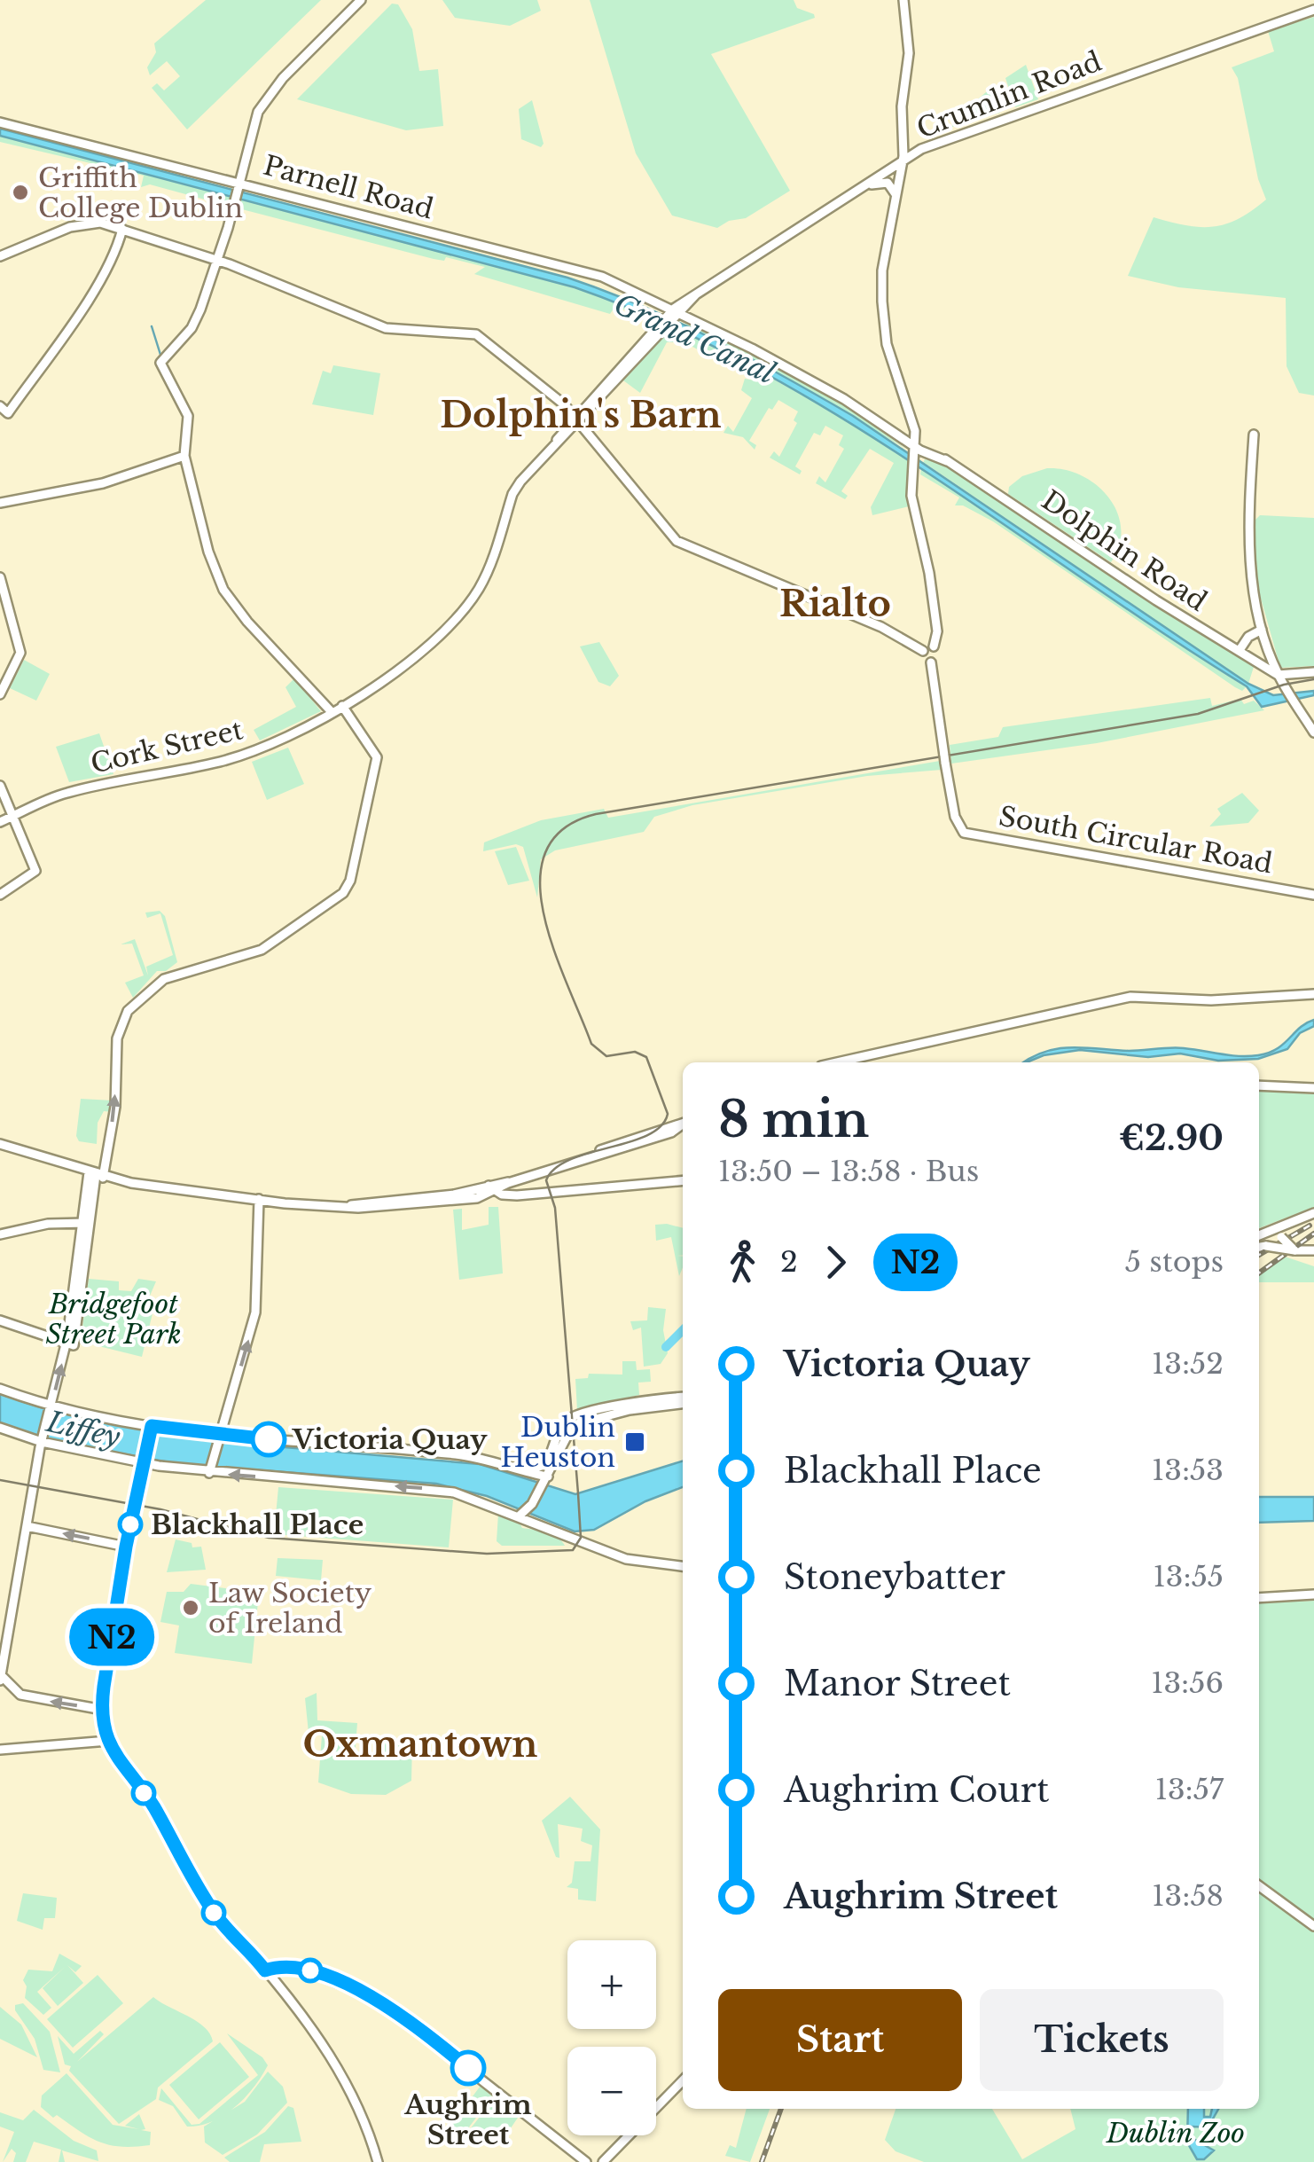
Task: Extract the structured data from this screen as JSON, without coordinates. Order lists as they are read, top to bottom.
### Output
{
  "streets": {
    "main road": [
      "Crumlin Road",
      "Parnell Road",
      "Dolphin Road",
      "Cork Street",
      "South Circular Road"
    ]
  },
  "crossings": [
    ["Crumlin Road", "Parnell Road"],
    ["Crumlin Road", "Dolphin Road"],
    ["Parnell Road", "Dolphin Road"]
  ],
  "districts": ["Dolphin's Barn", "Rialto", "Oxmantown"],
  "water": ["Grand Canal", "Liffey"],
  "parks": ["Bridgefoot Street Park", "Dublin Zoo"],
  "places": {
    "other": [
      "Griffith College Dublin",
      "Victoria Quay",
      "Blackhall Place",
      "Law Society of Ireland",
      "Aughrim Street"
    ],
    "transit": ["Dublin Heuston"]
  },
  "lines": ["bus line N2"],
  "page": {
    "on_map": "N2",
    "heading": ["8 min", "13:50 – 13:58 · Bus", "€2.90"],
    "legs": ["2", "N2", "5 stops"],
    "list": [
      {
        "name": "Victoria Quay",
        "value": "13:52"
      },
      {
        "name": "Blackhall Place",
        "value": "13:53"
      },
      {
        "name": "Stoneybatter",
        "value": "13:55"
      },
      {
        "name": "Manor Street",
        "value": "13:56"
      },
      {
        "name": "Aughrim Court",
        "value": "13:57"
      },
      {
        "name": "Aughrim Street",
        "value": "13:58"
      }
    ],
    "map_buttons": ["+", "−"],
    "buttons": ["Start", "Tickets"]
  }
}
